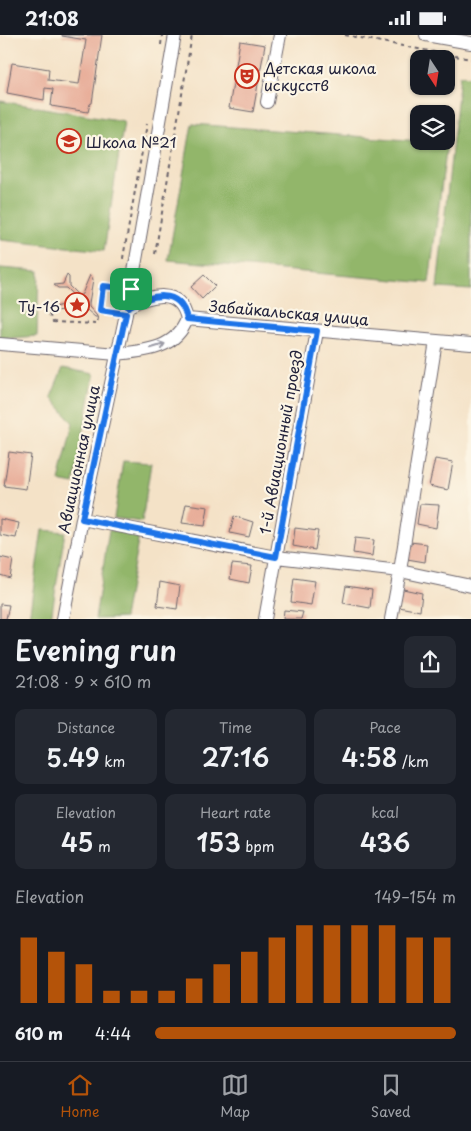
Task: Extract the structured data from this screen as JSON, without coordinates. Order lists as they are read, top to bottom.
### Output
{
  "streets": {
    "street": ["Забайкальская улица", "1-й Авиационный проезд", "Авиационная улица"]
  },
  "crossings": [
    ["Забайкальская улица", "1-й Авиационный проезд"],
    ["Забайкальская улица", "Авиационная улица"]
  ],
  "places": {
    "theatre": ["Детская школа искусств"],
    "school or university": ["Школа №21"],
    "place": ["Ту-16"]
  },
  "north": "bottom",
  "page": {
    "status": "21:08",
    "heading": ["Evening run", "21:08 · 9 × 610 m"],
    "stats": [
      ["Distance", "5.49 km"],
      ["Time", "27:16"],
      ["Pace", "4:58 /km"],
      ["Elevation", "45 m"],
      ["Heart rate", "153 bpm"],
      ["kcal", "436"]
    ],
    "chart": ["Elevation", "149–154 m"],
    "list": [
      {
        "name": "610 m",
        "note": "4:44"
      }
    ],
    "tabs": ["Home", "Map", "Saved"]
  }
}
